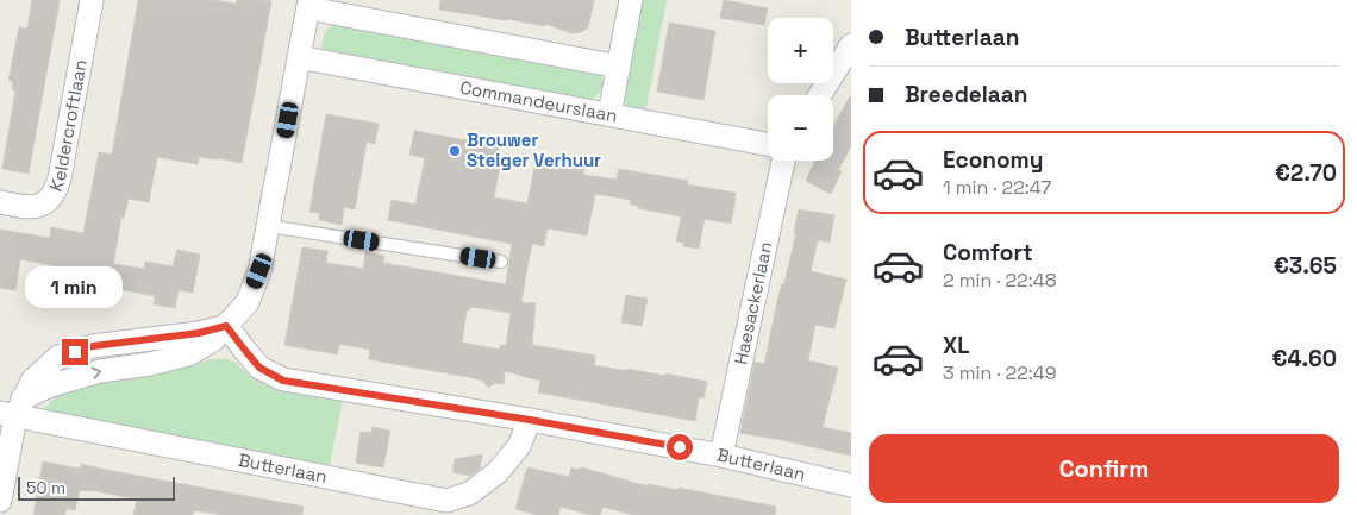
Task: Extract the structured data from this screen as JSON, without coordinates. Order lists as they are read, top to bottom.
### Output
{
  "streets": {
    "street": [
      "Commandeurslaan",
      "Keldercroftlaan",
      "Haesackerlaan",
      "Butterlaan"
    ]
  },
  "crossings": [
    ["Haesackerlaan", "Butterlaan"]
  ],
  "places": ["Brouwer Steiger Verhuur"],
  "scale_bar": "50 m",
  "page": {
    "banner": ["Butterlaan", "Breedelaan"],
    "map_buttons": ["+", "−"],
    "list": [
      {
        "name": "Economy",
        "note": "1 min · 22:47",
        "value": "€2.70"
      },
      {
        "name": "Comfort",
        "note": "2 min · 22:48",
        "value": "€3.65"
      },
      {
        "name": "XL",
        "note": "3 min · 22:49",
        "value": "€4.60"
      }
    ],
    "bubble": "1 min",
    "buttons": "Confirm",
    "scale": "50 m"
  }
}
